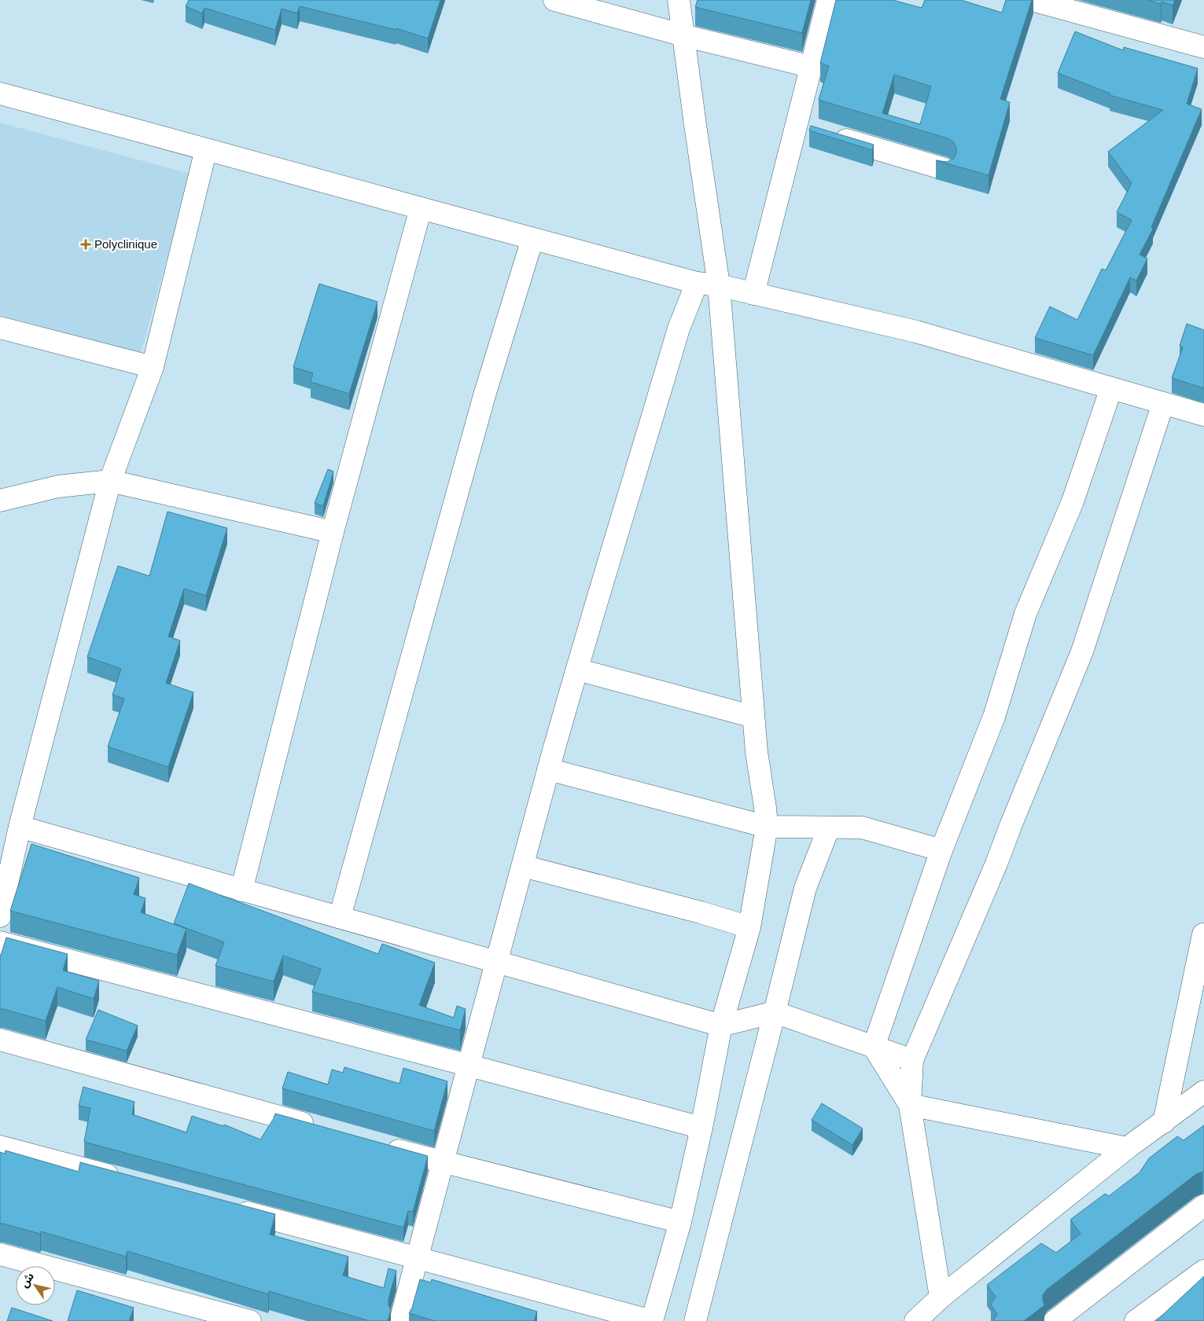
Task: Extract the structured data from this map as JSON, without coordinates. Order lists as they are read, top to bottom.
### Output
{
  "places": {
    "health": ["Polyclinique"]
  },
  "north": "top left"
}
